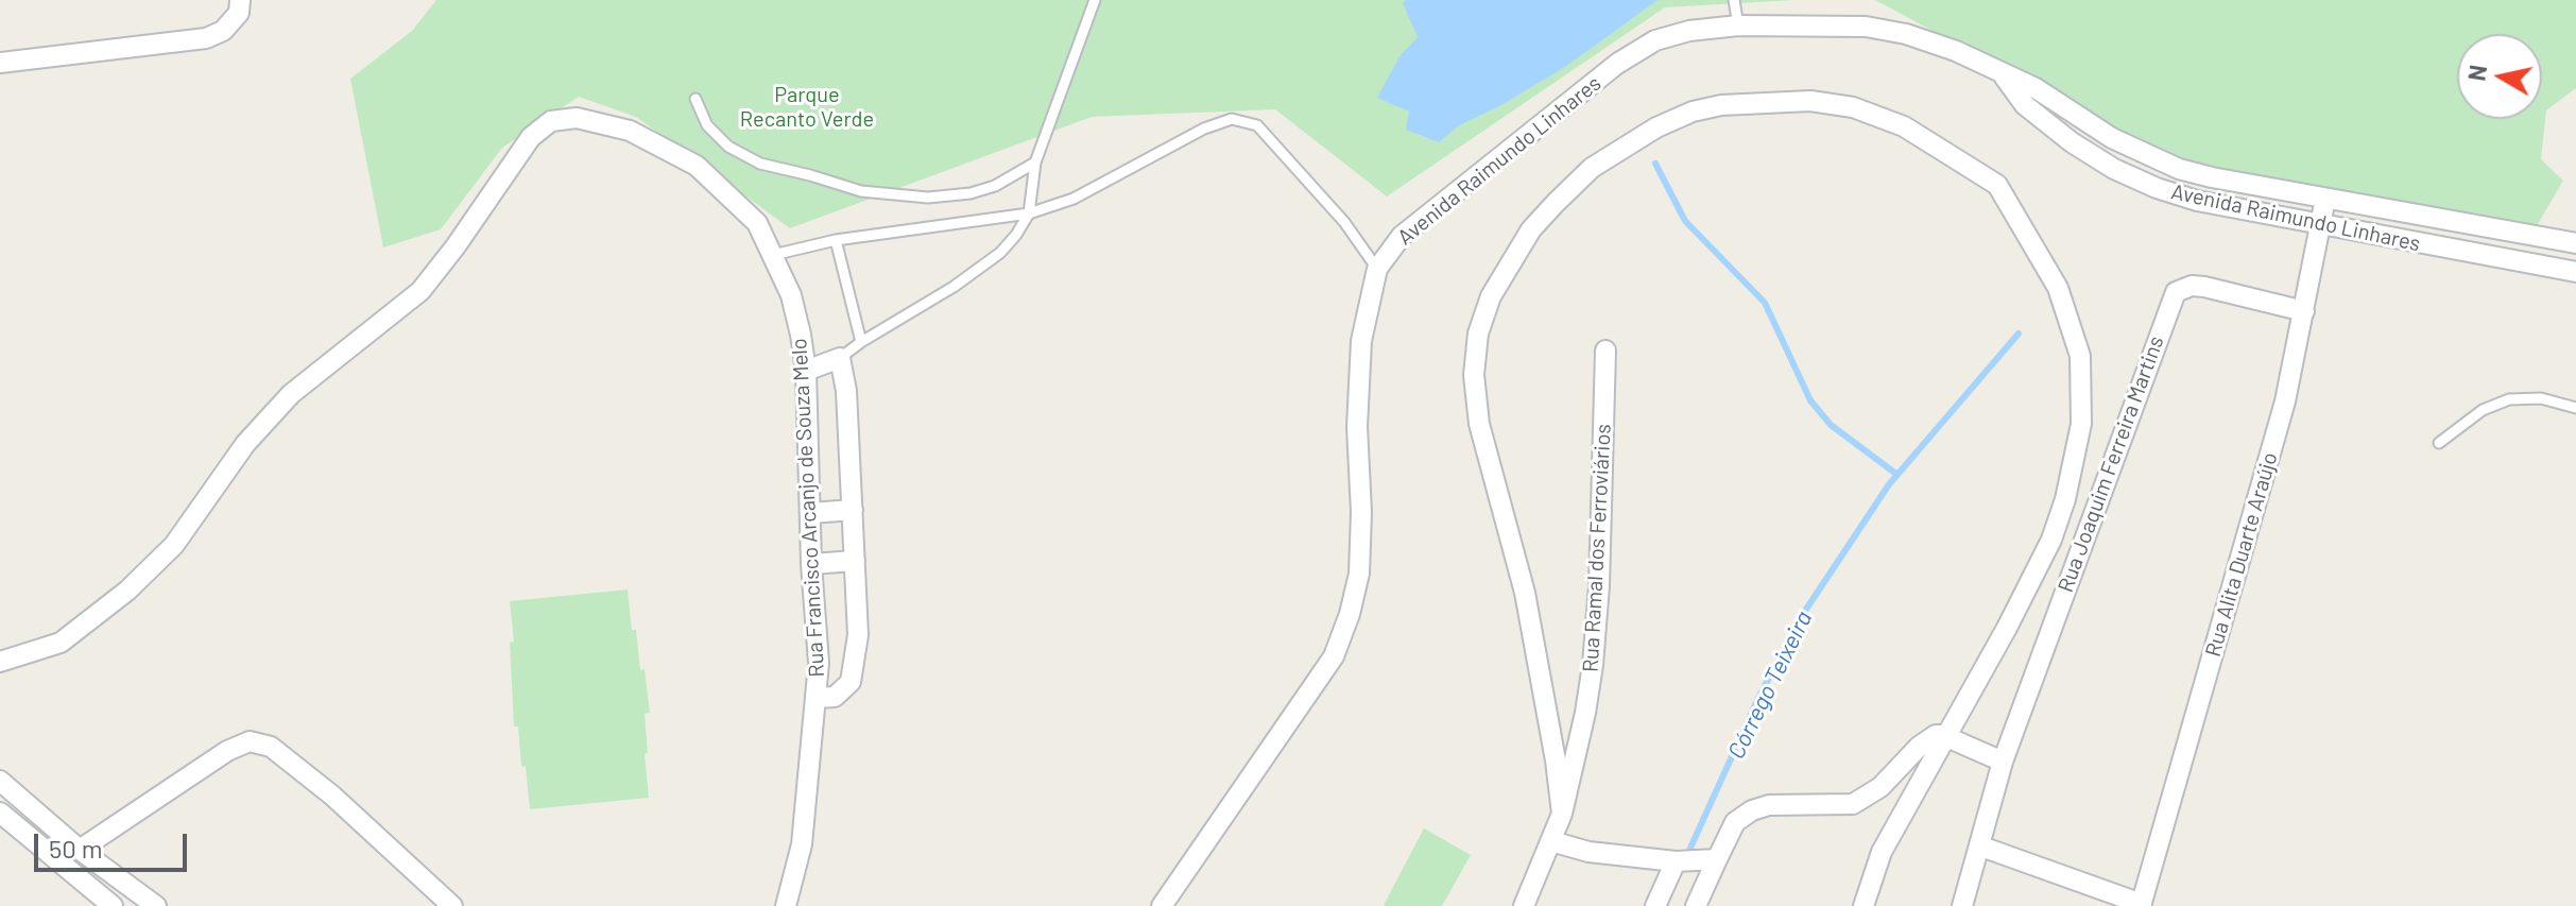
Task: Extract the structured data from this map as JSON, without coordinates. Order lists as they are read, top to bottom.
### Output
{
  "streets": {
    "street": [
      "Avenida Raimundo Linhares",
      "Rua Joaquim Ferreira Martins",
      "Rua Francisco Arcanjo de Souza Melo",
      "Rua Ramal dos Ferroviários",
      "Rua Alita Duarte Araújo"
    ]
  },
  "crossings": [
    ["Avenida Raimundo Linhares", "Rua Alita Duarte Araújo"],
    ["Rua Joaquim Ferreira Martins", "Rua Alita Duarte Araújo"]
  ],
  "water": ["Córrego Teixeira"],
  "parks": ["Parque Recanto Verde"],
  "scale_bar": "50 m",
  "north": "left"
}
